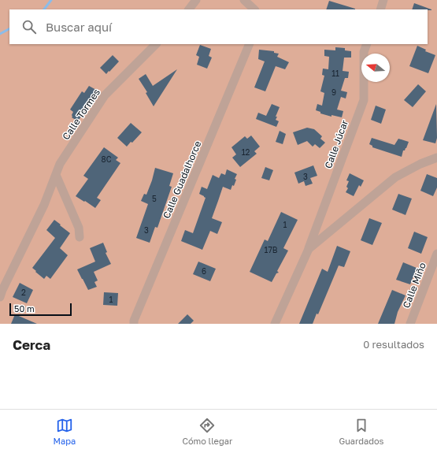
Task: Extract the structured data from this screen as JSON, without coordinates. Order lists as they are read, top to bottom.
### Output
{
  "streets": {
    "street": [
      "Calle Tormes",
      "Calle Júcar",
      "Calle Guadalhorce",
      "Calle Miño"
    ]
  },
  "house_numbers": [
    "11",
    "9",
    "12",
    "8C",
    "3",
    "5",
    "1",
    "3",
    "17B",
    "6",
    "2",
    "1"
  ],
  "scale_bar": "50 m",
  "north": "left",
  "page": {
    "search": "Buscar aquí",
    "scale": "50 m",
    "heading": ["Cerca", "0 resultados"],
    "nav": ["Mapa", "Cómo llegar", "Guardados"]
  }
}
